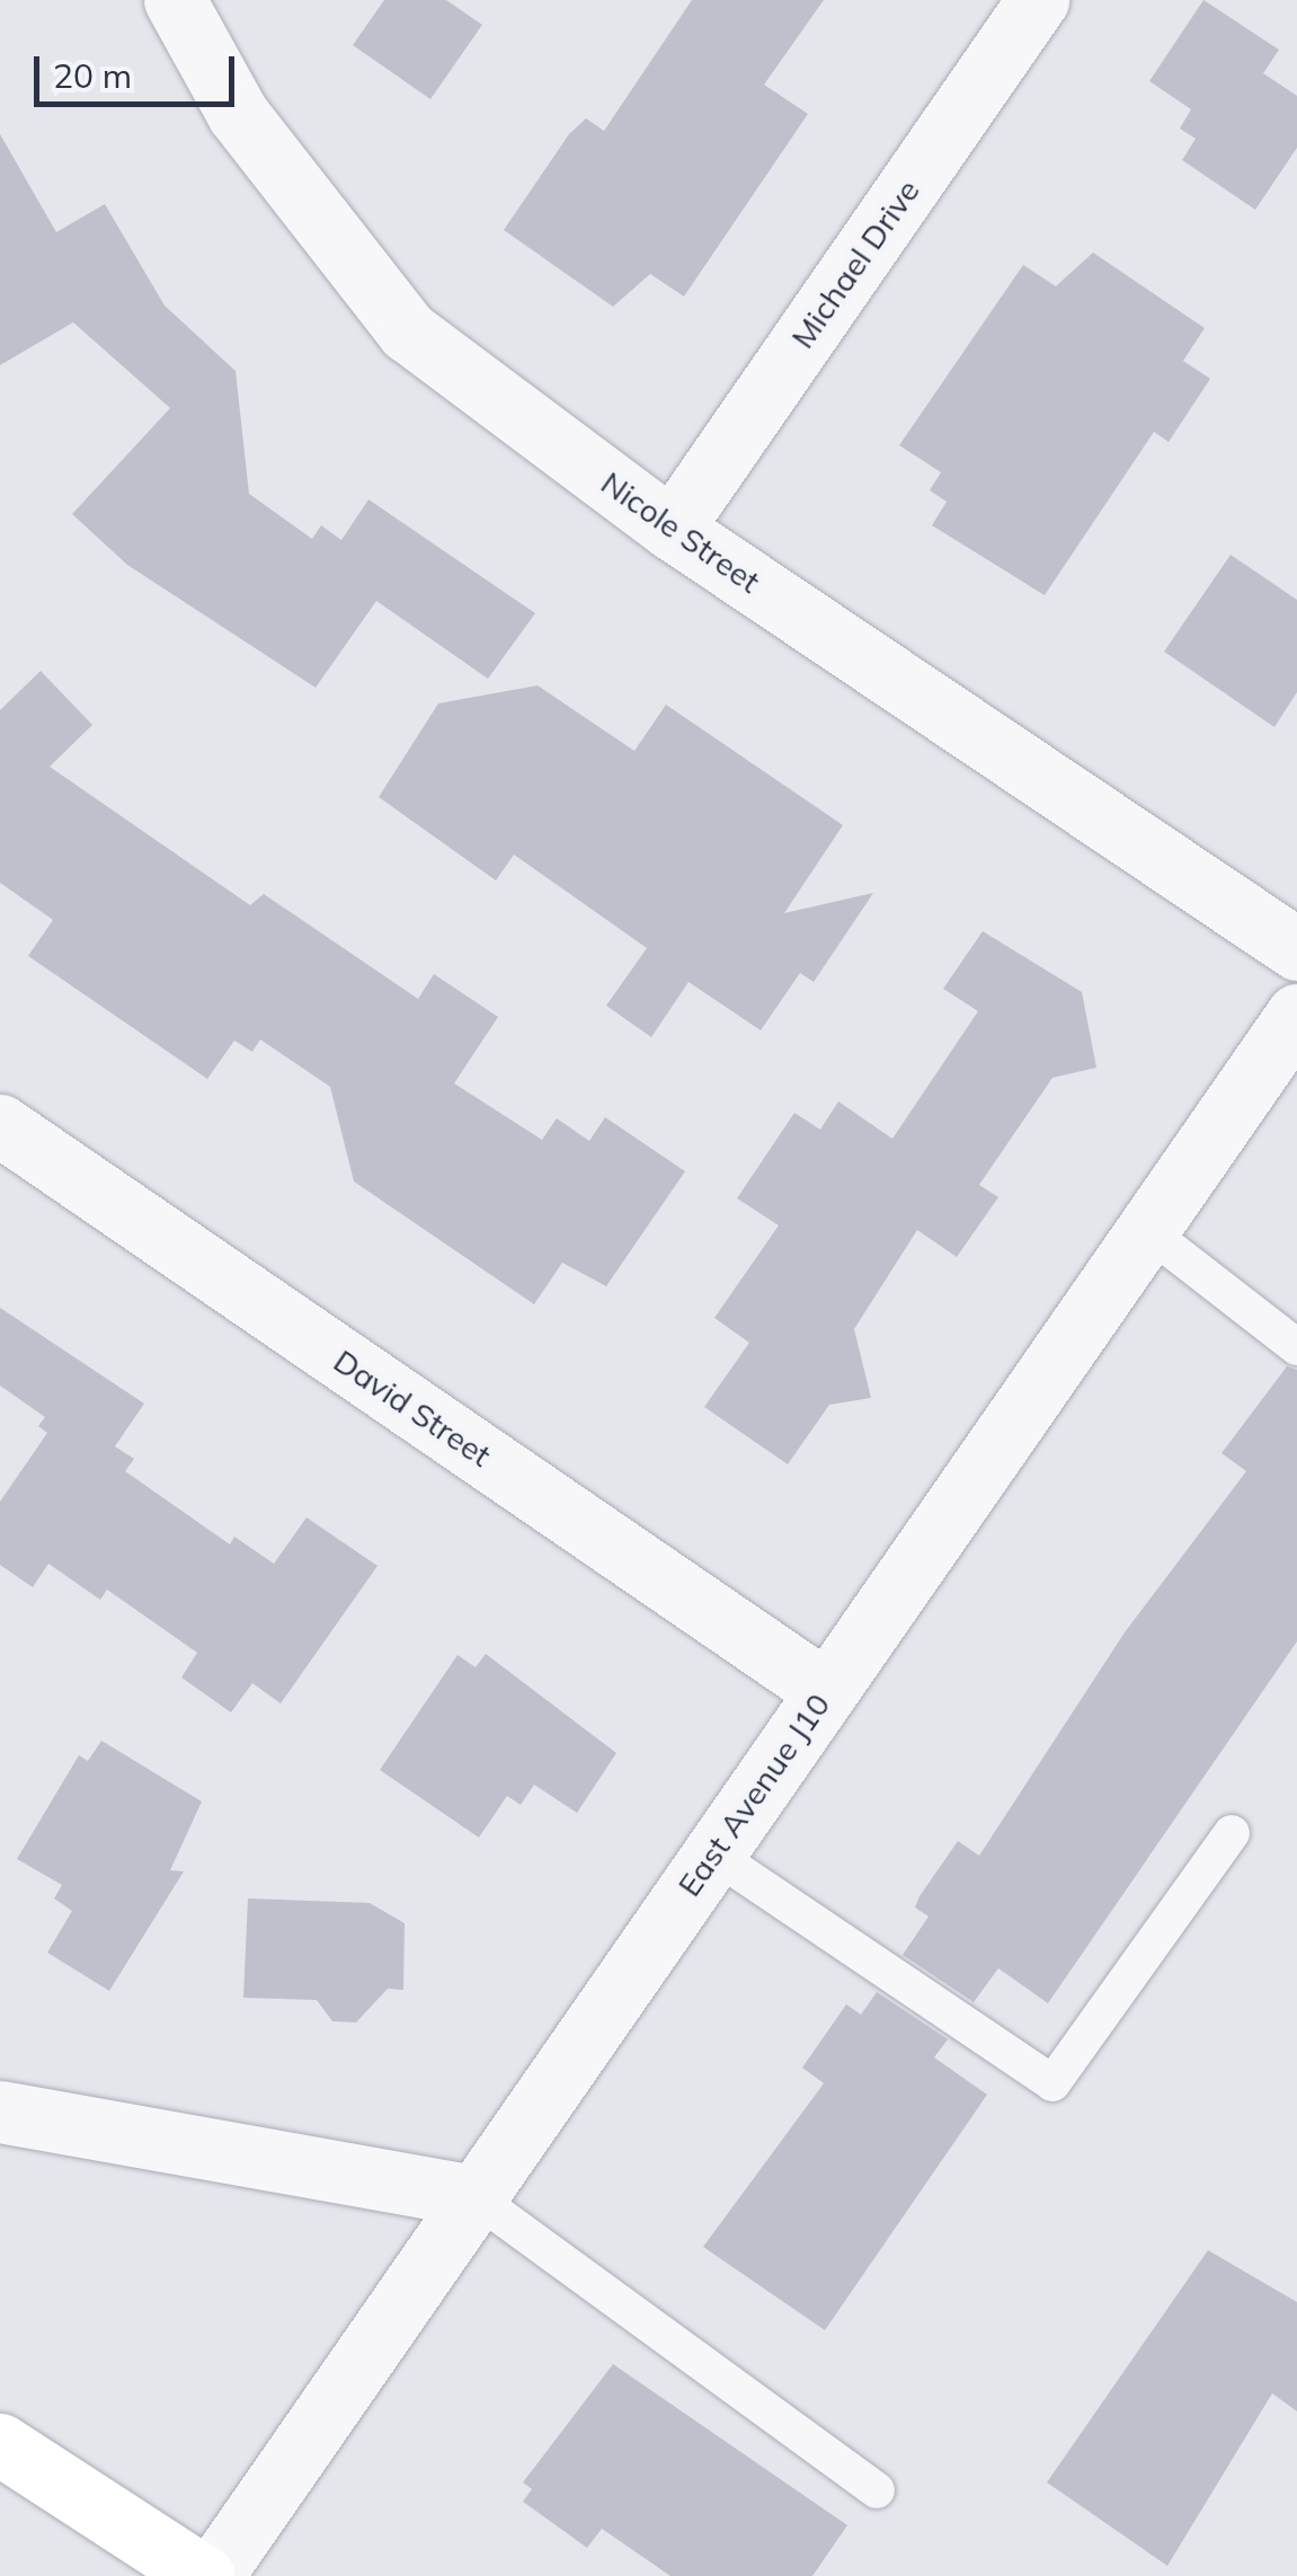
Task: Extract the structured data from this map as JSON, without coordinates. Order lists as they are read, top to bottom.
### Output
{
  "streets": {
    "street": [
      "Michael Drive",
      "Nicole Street",
      "David Street",
      "East Avenue J10"
    ]
  },
  "crossings": [
    ["Michael Drive", "Nicole Street"],
    ["David Street", "East Avenue J10"]
  ],
  "scale_bar": "20 m"
}
